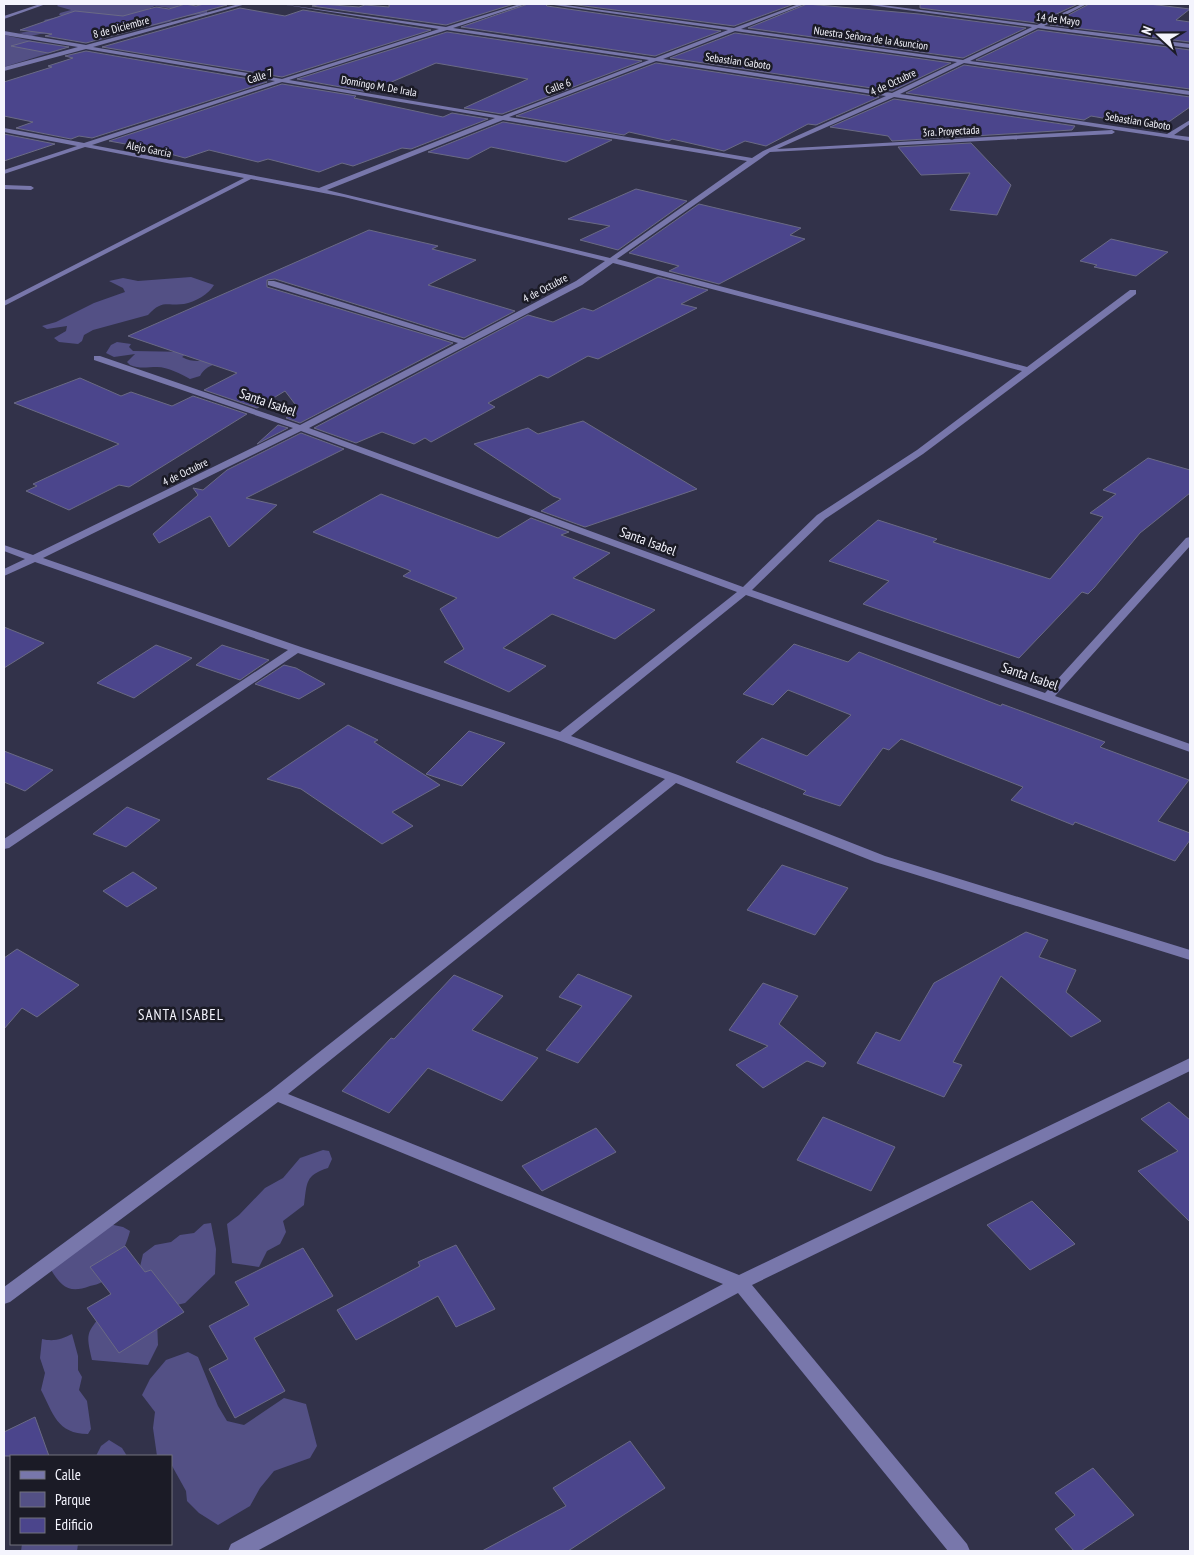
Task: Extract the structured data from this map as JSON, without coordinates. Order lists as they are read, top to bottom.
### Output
{
  "streets": {
    "street": [
      "14 de Mayo",
      "8 de Diciembre",
      "Nuestra Señora de la Asuncion",
      "Sebastian Gaboto",
      "Calle 7",
      "4 de Octubre",
      "Domingo M. De Irala",
      "Calle 6",
      "3ra. Proyectada",
      "Alejo Garcia",
      "Santa Isabel"
    ]
  },
  "crossings": [
    ["14 de Mayo", "4 de Octubre"],
    ["8 de Diciembre", "Domingo M. De Irala"],
    ["Nuestra Señora de la Asuncion", "4 de Octubre"],
    ["Nuestra Señora de la Asuncion", "Calle 6"],
    ["Sebastian Gaboto", "Calle 7"],
    ["Sebastian Gaboto", "4 de Octubre"],
    ["Sebastian Gaboto", "Calle 6"],
    ["Sebastian Gaboto", "3ra. Proyectada"],
    ["Calle 7", "Domingo M. De Irala"],
    ["Calle 7", "Alejo Garcia"],
    ["4 de Octubre", "Domingo M. De Irala"],
    ["4 de Octubre", "3ra. Proyectada"],
    ["4 de Octubre", "Alejo Garcia"],
    ["4 de Octubre", "Santa Isabel"],
    ["Domingo M. De Irala", "Calle 6"],
    ["Calle 6", "Alejo Garcia"]
  ],
  "districts": ["SANTA ISABEL"],
  "legend": ["Calle", "Parque", "Edificio"],
  "north": "left"
}
